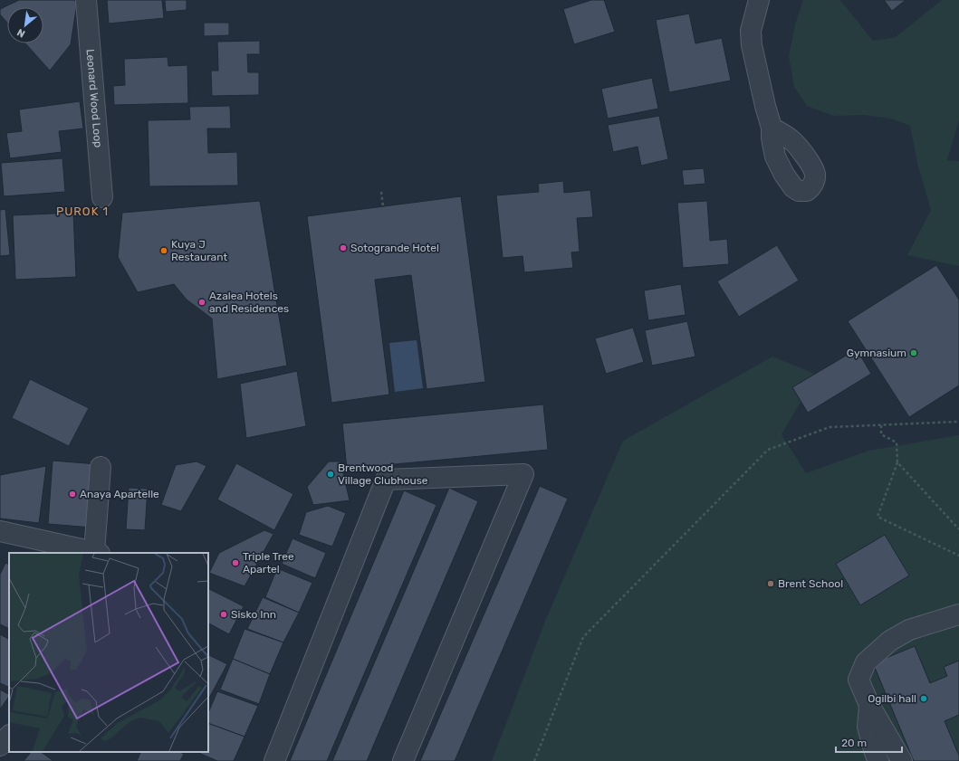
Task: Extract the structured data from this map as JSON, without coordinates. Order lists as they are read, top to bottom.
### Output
{
  "streets": {
    "street": ["Leonard Wood Loop"]
  },
  "districts": ["PUROK 1"],
  "places": [
    "Sotogrande Hotel",
    "Kuya J Restaurant",
    "Azalea Hotels and Residences",
    "Gymnasium",
    "Brentwood Village Clubhouse",
    "Anaya Apartelle",
    "Triple Tree Apartel",
    "Brent School",
    "Sisko Inn",
    "Ogilbi hall"
  ],
  "scale_bar": "20 m",
  "north": "bottom left"
}
